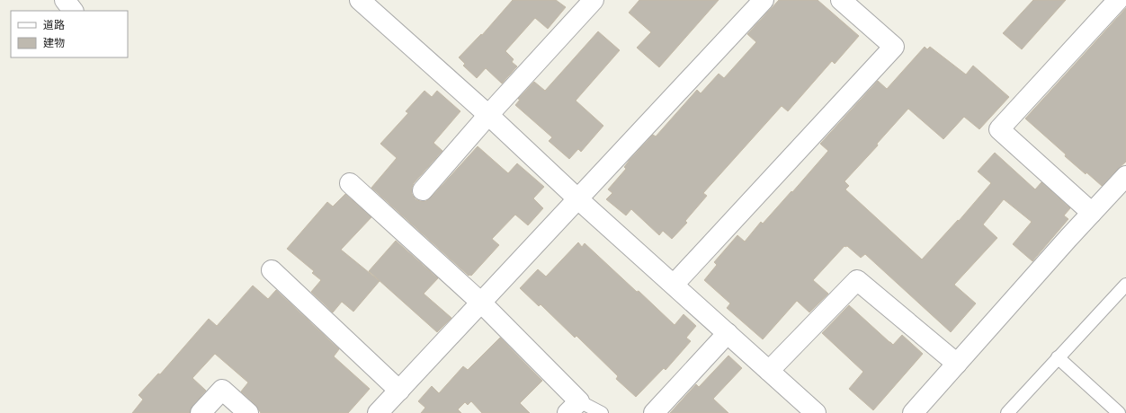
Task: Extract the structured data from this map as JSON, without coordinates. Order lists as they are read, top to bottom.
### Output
{
  "legend": ["道路", "建物"]
}
